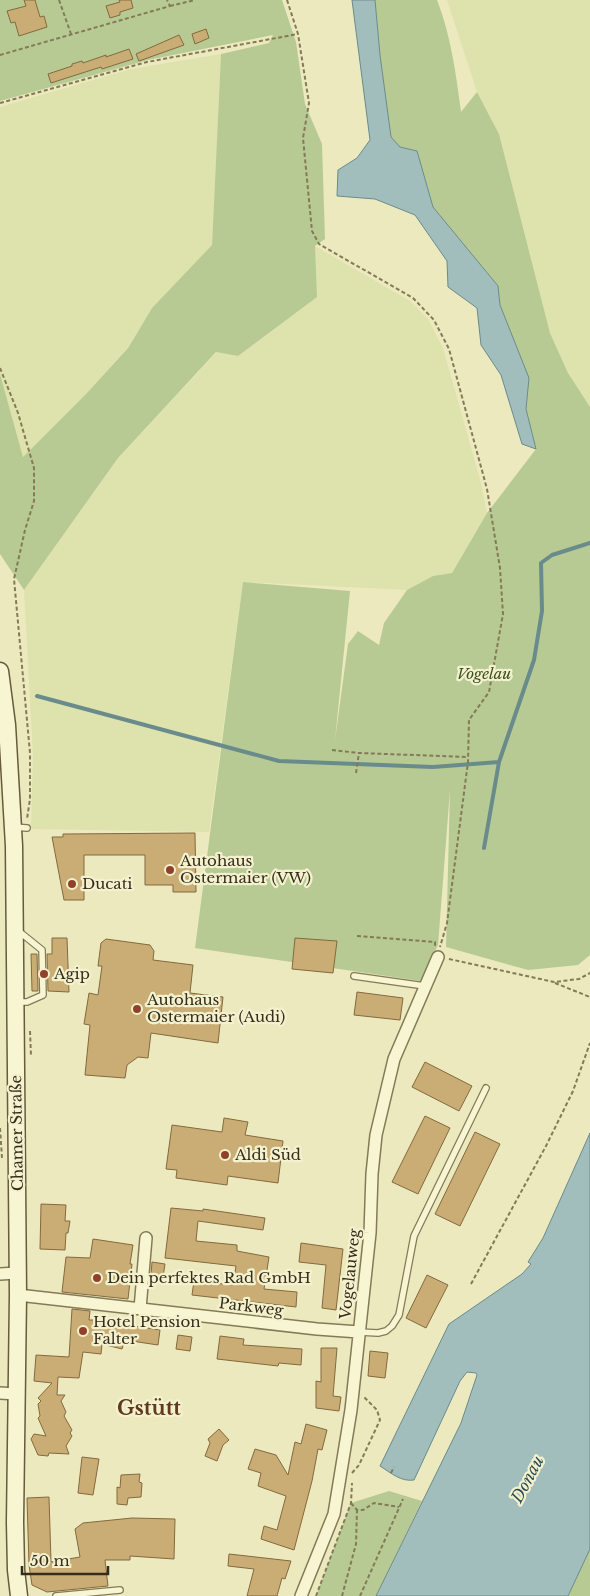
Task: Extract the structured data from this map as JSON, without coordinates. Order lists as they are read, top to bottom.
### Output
{
  "streets": {
    "main road": ["Chamer Straße"],
    "street": ["Vogelauweg", "Parkweg"]
  },
  "crossings": [
    ["Chamer Straße", "Parkweg"],
    ["Vogelauweg", "Parkweg"]
  ],
  "districts": ["Gstütt"],
  "water": ["Donau"],
  "parks": ["Vogelau"],
  "places": [
    "Autohaus Ostermaier (VW)",
    "Ducati",
    "Agip",
    "Autohaus Ostermaier (Audi)",
    "Aldi Süd",
    "Dein perfektes Rad GmbH",
    "Hotel Pension Falter"
  ],
  "scale_bar": "50 m"
}
